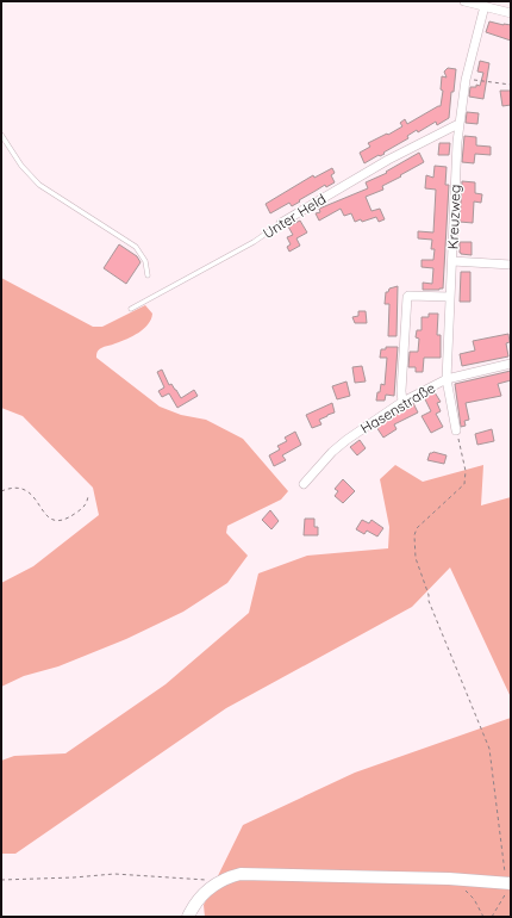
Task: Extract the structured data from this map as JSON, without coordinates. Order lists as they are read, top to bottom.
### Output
{
  "streets": {
    "street": ["Unter Held", "Kreuzweg", "Hasenstraße"]
  },
  "crossings": [
    ["Unter Held", "Kreuzweg"],
    ["Kreuzweg", "Hasenstraße"]
  ]
}
